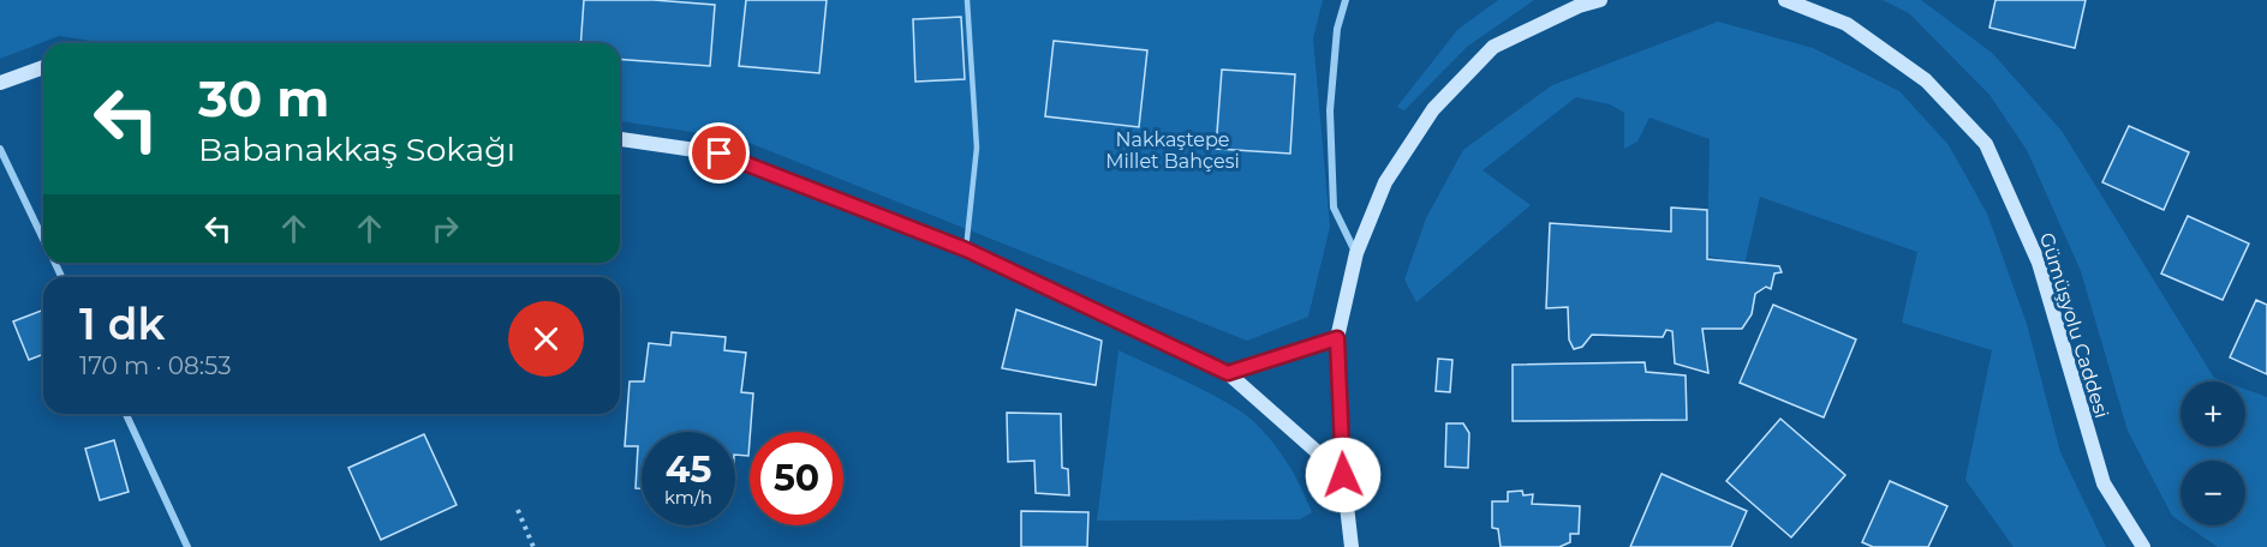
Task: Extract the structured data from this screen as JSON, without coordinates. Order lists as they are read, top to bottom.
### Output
{
  "streets": {
    "main road": ["Gümüşyolu Caddesi"]
  },
  "parks": ["Nakkaştepe Millet Bahçesi"],
  "page": {
    "turn": ["30 m", "Babanakkaş Sokağı"],
    "heading": ["1 dk", "170 m · 08:53"],
    "map_buttons": ["+", "−"],
    "speed": "45 km/h",
    "limit": "50"
  }
}
